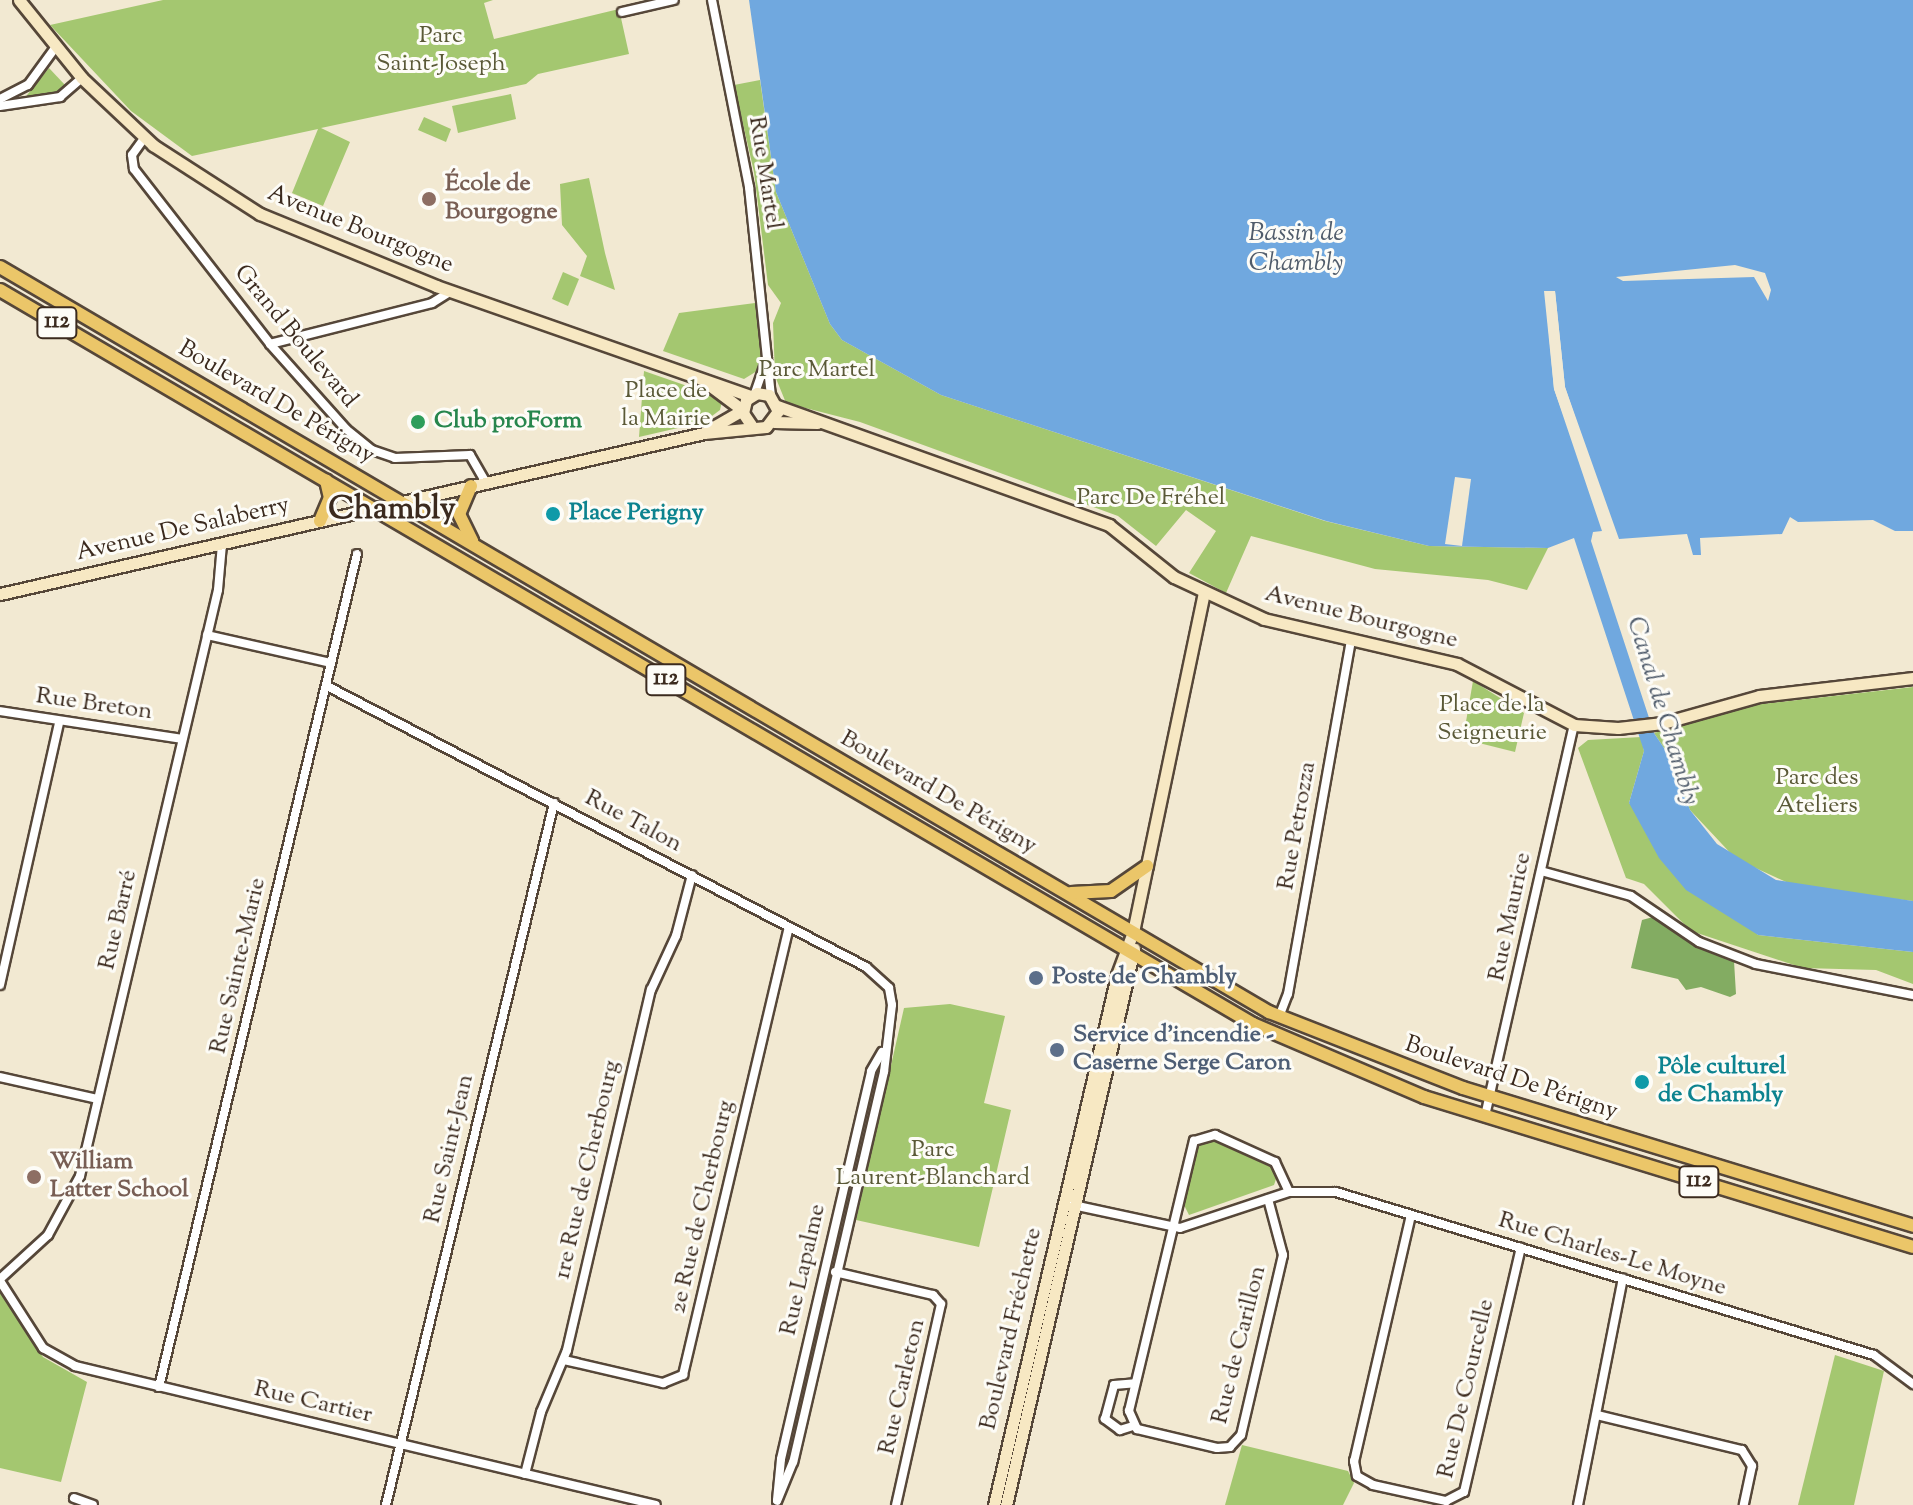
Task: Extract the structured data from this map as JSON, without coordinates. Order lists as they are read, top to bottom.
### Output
{
  "streets": {
    "main road": ["112", "Boulevard De Périgny"],
    "street": [
      "Rue Martel",
      "Avenue Bourgogne",
      "Grand Boulevard",
      "Avenue De Salaberry",
      "Rue Breton",
      "Rue Talon",
      "Rue Petrozza",
      "Rue Maurice",
      "Rue Barré",
      "Rue Sainte-Marie",
      "Rue Saint-Jean",
      "1re Rue de Cherbourg",
      "2e Rue de Cherbourg",
      "Rue Charles-Le Moyne",
      "Rue Lapalme",
      "Boulevard Fréchette",
      "Rue de Carillon",
      "Rue Carleton",
      "Rue De Courcelle",
      "Rue Cartier"
    ]
  },
  "crossings": [
    ["Rue Martel", "Avenue Bourgogne"],
    ["Rue Martel", "Avenue De Salaberry"],
    ["Avenue Bourgogne", "Grand Boulevard"],
    ["Avenue Bourgogne", "Avenue De Salaberry"],
    ["Avenue Bourgogne", "Rue Petrozza"],
    ["Avenue Bourgogne", "Rue Maurice"],
    ["Avenue Bourgogne", "Boulevard Fréchette"],
    ["Grand Boulevard", "Avenue De Salaberry"],
    ["Boulevard De Périgny", "Avenue De Salaberry"],
    ["Boulevard De Périgny", "Rue Petrozza"],
    ["Boulevard De Périgny", "Rue Maurice"],
    ["Boulevard De Périgny", "Boulevard Fréchette"],
    ["Avenue De Salaberry", "Rue Barré"],
    ["Rue Breton", "Rue Barré"],
    ["Rue Talon", "Rue Sainte-Marie"],
    ["Rue Talon", "Rue Saint-Jean"],
    ["Rue Talon", "1re Rue de Cherbourg"],
    ["Rue Talon", "2e Rue de Cherbourg"],
    ["Rue Talon", "Rue Lapalme"],
    ["Rue Barré", "Rue Cartier"],
    ["Rue Sainte-Marie", "Rue Cartier"],
    ["Rue Saint-Jean", "Rue Cartier"],
    ["1re Rue de Cherbourg", "2e Rue de Cherbourg"],
    ["1re Rue de Cherbourg", "Rue Cartier"],
    ["Rue Charles-Le Moyne", "Boulevard Fréchette"],
    ["Rue Charles-Le Moyne", "Rue de Carillon"],
    ["Rue Charles-Le Moyne", "Rue De Courcelle"],
    ["Rue Lapalme", "Rue Carleton"]
  ],
  "districts": ["Chambly"],
  "water": ["Bassin de Chambly", "Canal de Chambly"],
  "parks": [
    "Parc Saint-Joseph",
    "Parc Martel",
    "Place de la Mairie",
    "Parc De Fréhel",
    "Place de la Seigneurie",
    "Parc des Ateliers",
    "Parc Laurent-Blanchard"
  ],
  "places": [
    "École de Bourgogne",
    "Club proForm",
    "Place Perigny",
    "Poste de Chambly",
    "Service d'incendie - Caserne Serge Caron",
    "Pôle culturel de Chambly",
    "William Latter School"
  ]
}
